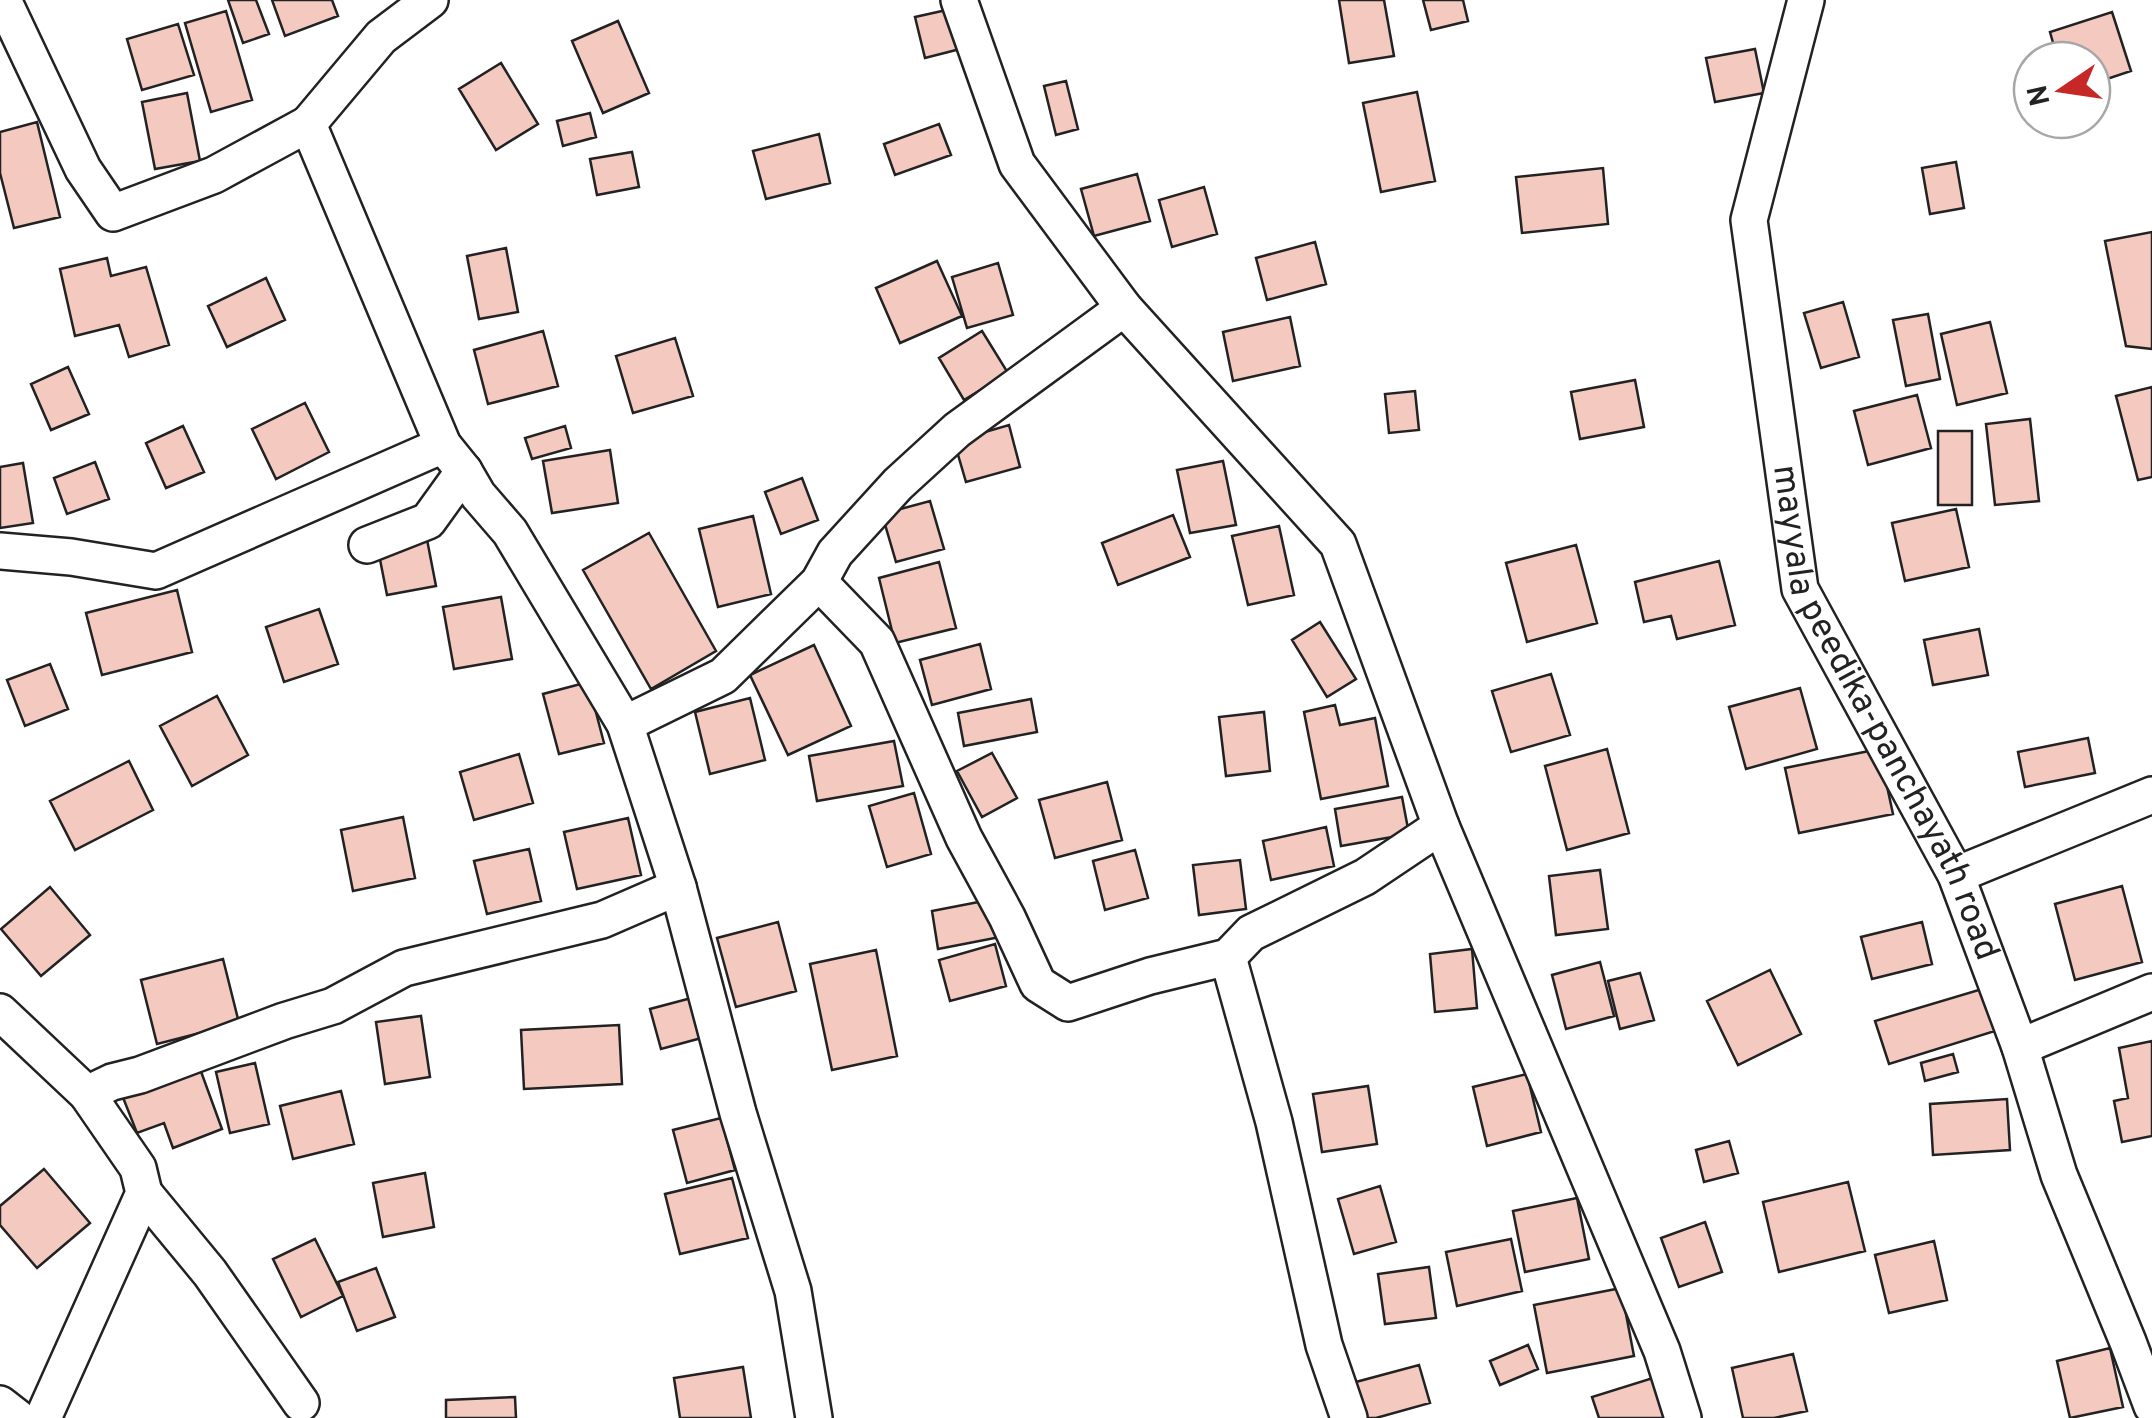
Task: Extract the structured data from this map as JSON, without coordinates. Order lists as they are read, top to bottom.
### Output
{
  "streets": {
    "street": ["mayyala peedika-panchayath road"]
  },
  "north": "left"
}
